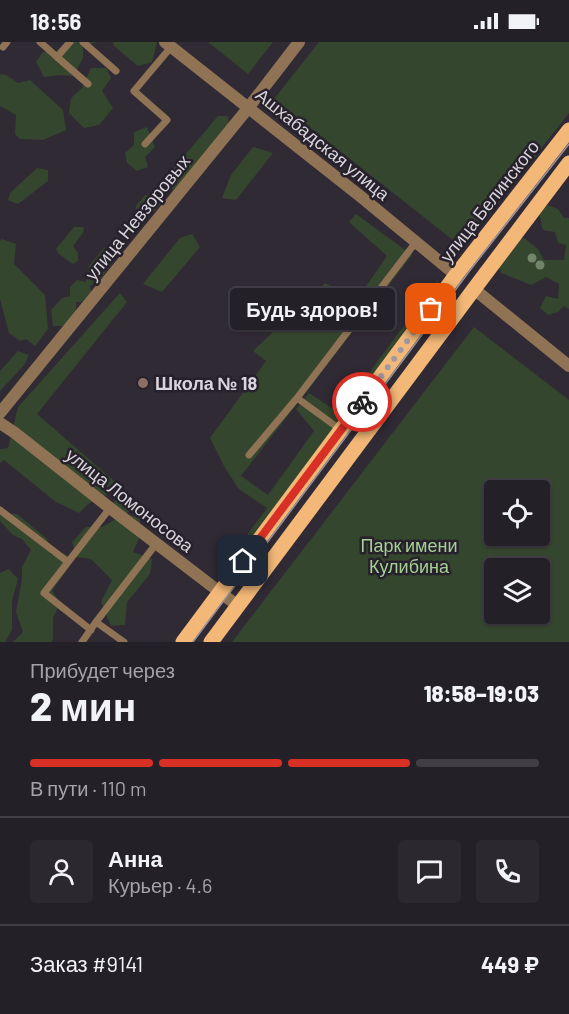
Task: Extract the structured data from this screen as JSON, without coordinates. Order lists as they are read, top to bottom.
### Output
{
  "streets": {
    "main road": ["улица Белинского"],
    "street": ["Ашхабадская улица", "улица Невзоровых", "улица Ломоносова"]
  },
  "crossings": [
    ["Ашхабадская улица", "улица Белинского"],
    ["Ашхабадская улица", "улица Невзоровых"],
    ["улица Белинского", "улица Ломоносова"]
  ],
  "parks": ["Парк имени Кулибина"],
  "places": ["Будь здоров!", "Школа № 18"],
  "page": {
    "status": "18:56",
    "bubble": "Будь здоров!",
    "heading": ["2 мин", "Прибудет через", "18:58–19:03"],
    "panel": [
      "Анна",
      "Курьер · 4.6",
      "Заказ #9141",
      "449 ₽"
    ],
    "bar": "В пути · 110 m"
  }
}
